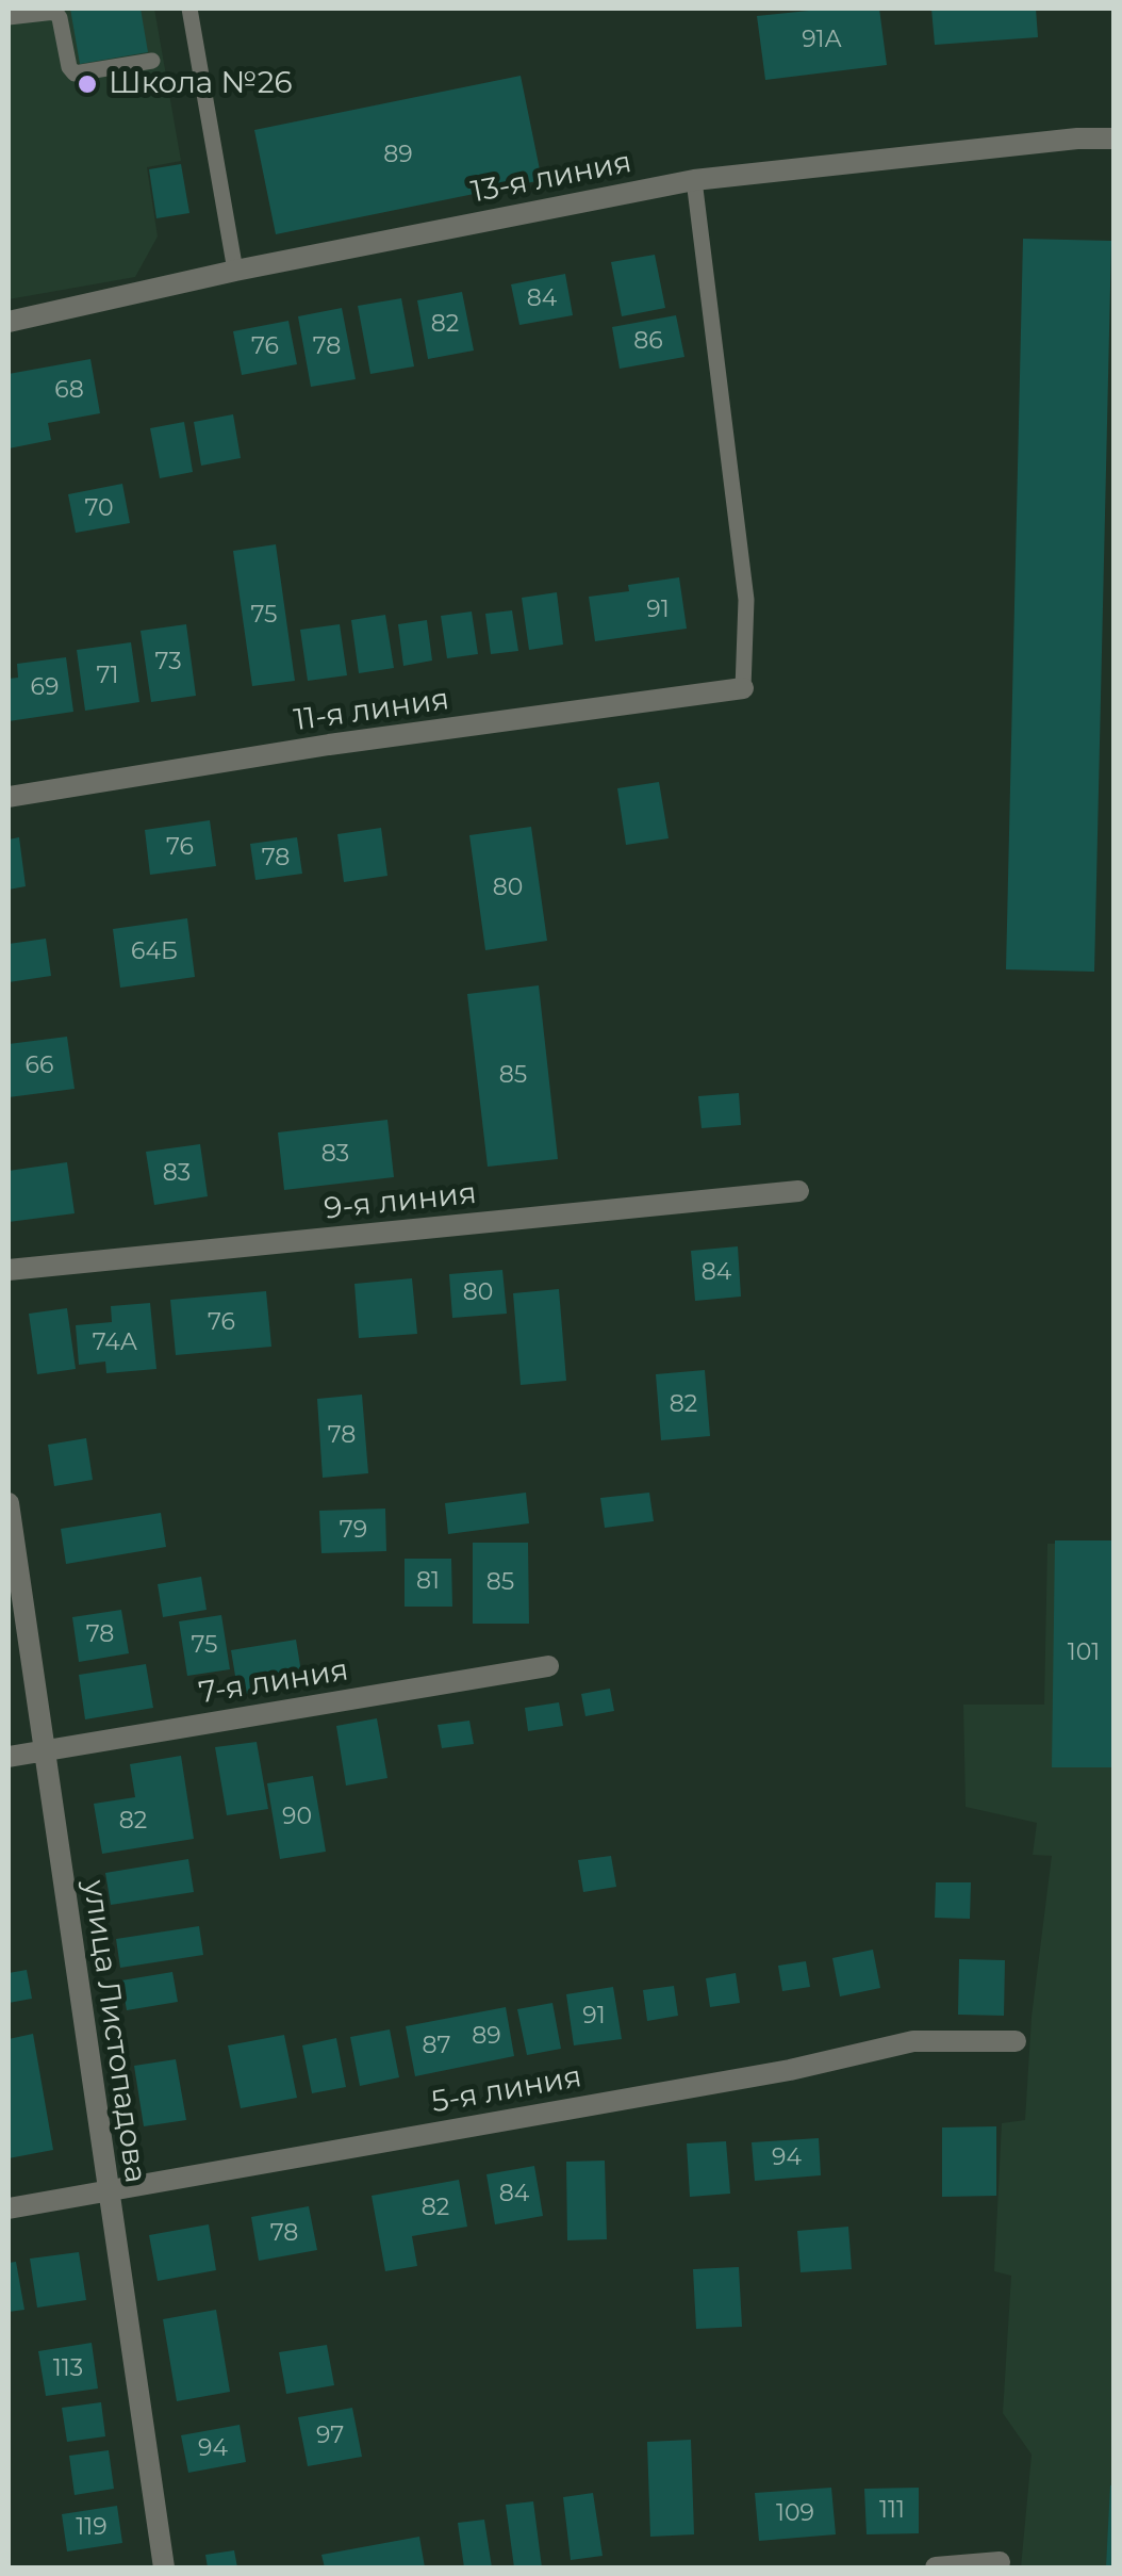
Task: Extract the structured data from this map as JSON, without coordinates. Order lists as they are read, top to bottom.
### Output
{
  "streets": {
    "street": [
      "13-я линия",
      "11-я линия",
      "9-я линия",
      "7-я линия",
      "улица Листопадова",
      "5-я линия"
    ]
  },
  "crossings": [
    ["7-я линия", "улица Листопадова"],
    ["улица Листопадова", "5-я линия"]
  ],
  "places": ["Школа №26"],
  "house_numbers": [
    "91А",
    "89",
    "84",
    "82",
    "86",
    "76",
    "78",
    "68",
    "70",
    "91",
    "75",
    "73",
    "71",
    "69",
    "76",
    "78",
    "80",
    "64Б",
    "66",
    "85",
    "83",
    "83",
    "84",
    "80",
    "76",
    "74А",
    "82",
    "78",
    "79",
    "81",
    "85",
    "78",
    "75",
    "101",
    "90",
    "82",
    "91",
    "89",
    "87",
    "94",
    "84",
    "82",
    "78",
    "113",
    "97",
    "94",
    "111",
    "109",
    "119"
  ]
}
